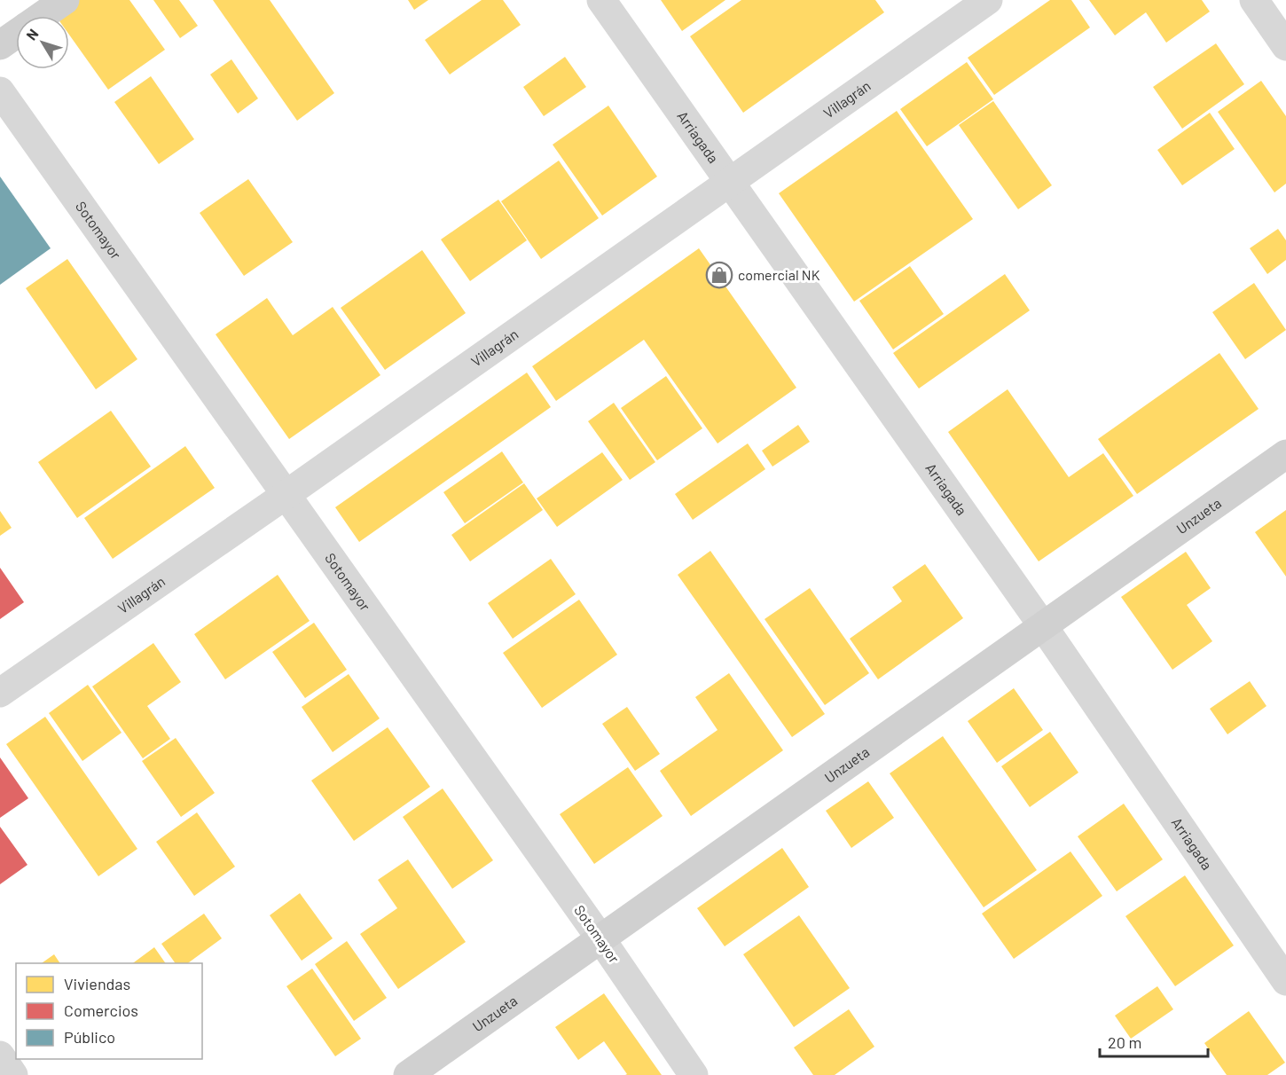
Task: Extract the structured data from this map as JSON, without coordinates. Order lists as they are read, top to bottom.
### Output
{
  "streets": {
    "main road": ["Unzueta"],
    "street": ["Villagrán", "Arriagada", "Sotomayor"]
  },
  "crossings": [
    ["Villagrán", "Arriagada"],
    ["Villagrán", "Sotomayor"],
    ["Arriagada", "Unzueta"],
    ["Sotomayor", "Unzueta"]
  ],
  "places": {
    "shop": ["comercial NK"]
  },
  "legend": ["Viviendas", "Comercios", "Público"],
  "scale_bar": "20 m",
  "north": "top left"
}
